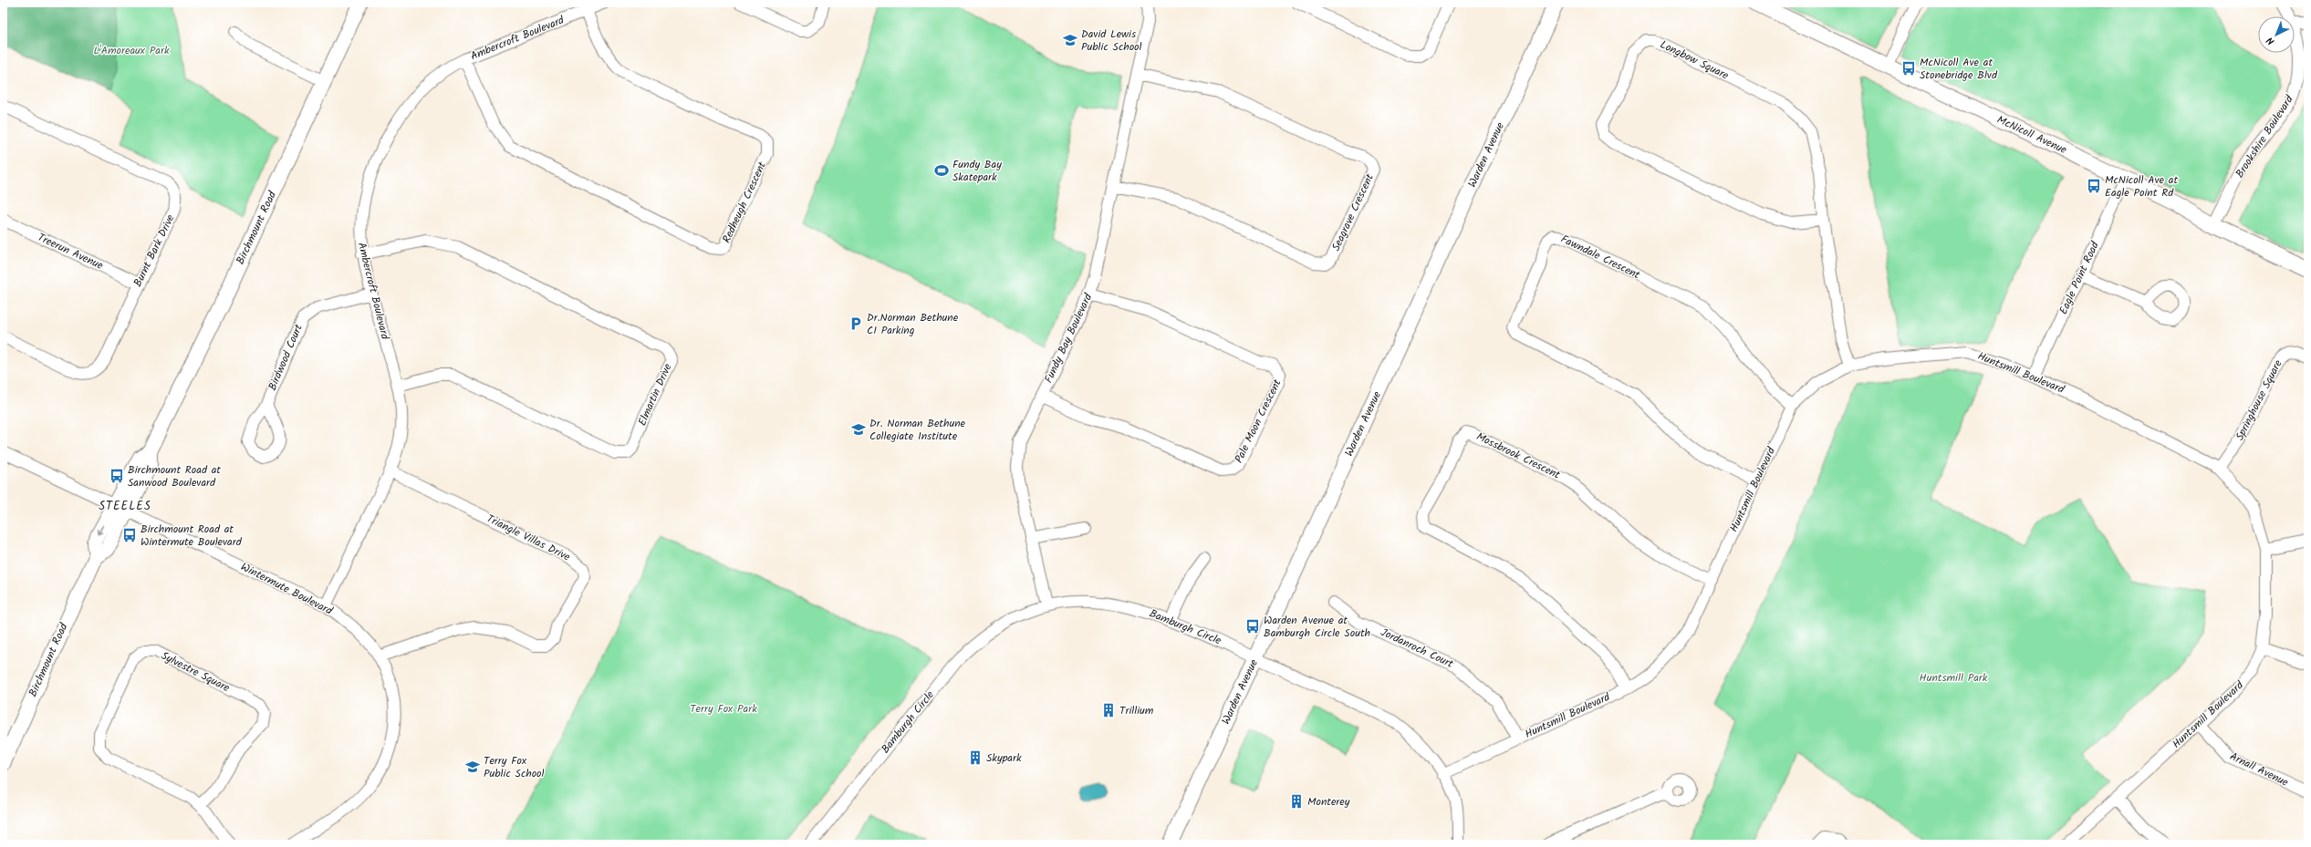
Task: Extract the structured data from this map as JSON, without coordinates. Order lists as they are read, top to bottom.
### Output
{
  "streets": {
    "main road": ["McNicoll Avenue", "Warden Avenue", "Birchmount Road"],
    "street": [
      "Ambercroft Boulevard",
      "Longbow Square",
      "Brookshire Boulevard",
      "Redheugh Crescent",
      "Seagrave Crescent",
      "Burnt Bark Drive",
      "Treerun Avenue",
      "Fawndale Crescent",
      "Eagle Point Road",
      "Fundy Bay Boulevard",
      "Birdwood Court",
      "Huntsmill Boulevard",
      "Elmartin Drive",
      "Springhouse Square",
      "Pale Moon Crescent",
      "Mossbrook Crescent",
      "Triangle Villas Drive",
      "Wintermute Boulevard",
      "Bamburgh Circle",
      "Jordanroch Court",
      "Sylvestre Square",
      "Arnall Avenue"
    ]
  },
  "crossings": [
    ["Ambercroft Boulevard", "Redheugh Crescent"],
    ["Ambercroft Boulevard", "Birdwood Court"],
    ["Ambercroft Boulevard", "Elmartin Drive"],
    ["Ambercroft Boulevard", "Triangle Villas Drive"],
    ["Ambercroft Boulevard", "Wintermute Boulevard"],
    ["Longbow Square", "Huntsmill Boulevard"],
    ["McNicoll Avenue", "Brookshire Boulevard"],
    ["McNicoll Avenue", "Eagle Point Road"],
    ["Warden Avenue", "Bamburgh Circle"],
    ["Seagrave Crescent", "Fundy Bay Boulevard"],
    ["Birchmount Road", "Wintermute Boulevard"],
    ["Burnt Bark Drive", "Treerun Avenue"],
    ["Fawndale Crescent", "Huntsmill Boulevard"],
    ["Eagle Point Road", "Huntsmill Boulevard"],
    ["Fundy Bay Boulevard", "Pale Moon Crescent"],
    ["Fundy Bay Boulevard", "Bamburgh Circle"],
    ["Huntsmill Boulevard", "Springhouse Square"],
    ["Huntsmill Boulevard", "Mossbrook Crescent"],
    ["Huntsmill Boulevard", "Bamburgh Circle"],
    ["Huntsmill Boulevard", "Jordanroch Court"],
    ["Huntsmill Boulevard", "Arnall Avenue"],
    ["Triangle Villas Drive", "Wintermute Boulevard"]
  ],
  "districts": ["STEELES"],
  "parks": ["L'Amoreaux Park", "Huntsmill Park", "Terry Fox Park"],
  "places": {
    "school or university": ["David Lewis Public School", "Dr. Norman Bethune Collegiate Institute", "Terry Fox Public School"],
    "bus stop": [
      "McNicoll Ave at Stonebridge Blvd",
      "McNicoll Ave at Eagle Point Rd",
      "Birchmount Road at Sanwood Boulevard",
      "Birchmount Road at Wintermute Boulevard",
      "Warden Avenue at Bamburgh Circle South"
    ],
    "sports": ["Fundy Bay Skatepark"],
    "parking": ["Dr.Norman Bethune CI Parking"],
    "building": ["Trillium", "Skypark", "Monterey"]
  },
  "north": "bottom left"
}
